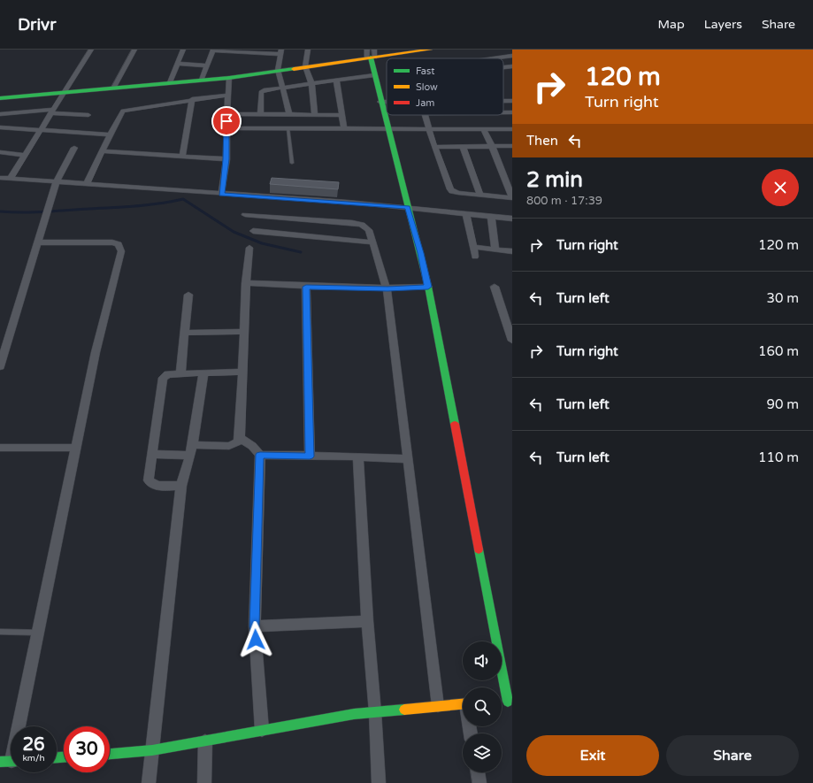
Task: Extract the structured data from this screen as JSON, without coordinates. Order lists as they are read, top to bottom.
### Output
{
  "legend": ["Fast", "Slow", "Jam"],
  "page": {
    "header": "Drivr",
    "nav": ["Map", "Layers", "Share"],
    "turn": ["120 m", "Turn right"],
    "then": "Then",
    "heading": ["2 min", "800 m · 17:39"],
    "list": [
      {
        "name": "Turn right",
        "value": "120 m"
      },
      {
        "name": "Turn left",
        "value": "30 m"
      },
      {
        "name": "Turn right",
        "value": "160 m"
      },
      {
        "name": "Turn left",
        "value": "90 m"
      },
      {
        "name": "Turn left",
        "value": "110 m"
      }
    ],
    "speed": "26 km/h",
    "limit": "30",
    "buttons": ["Exit", "Share"]
  }
}
